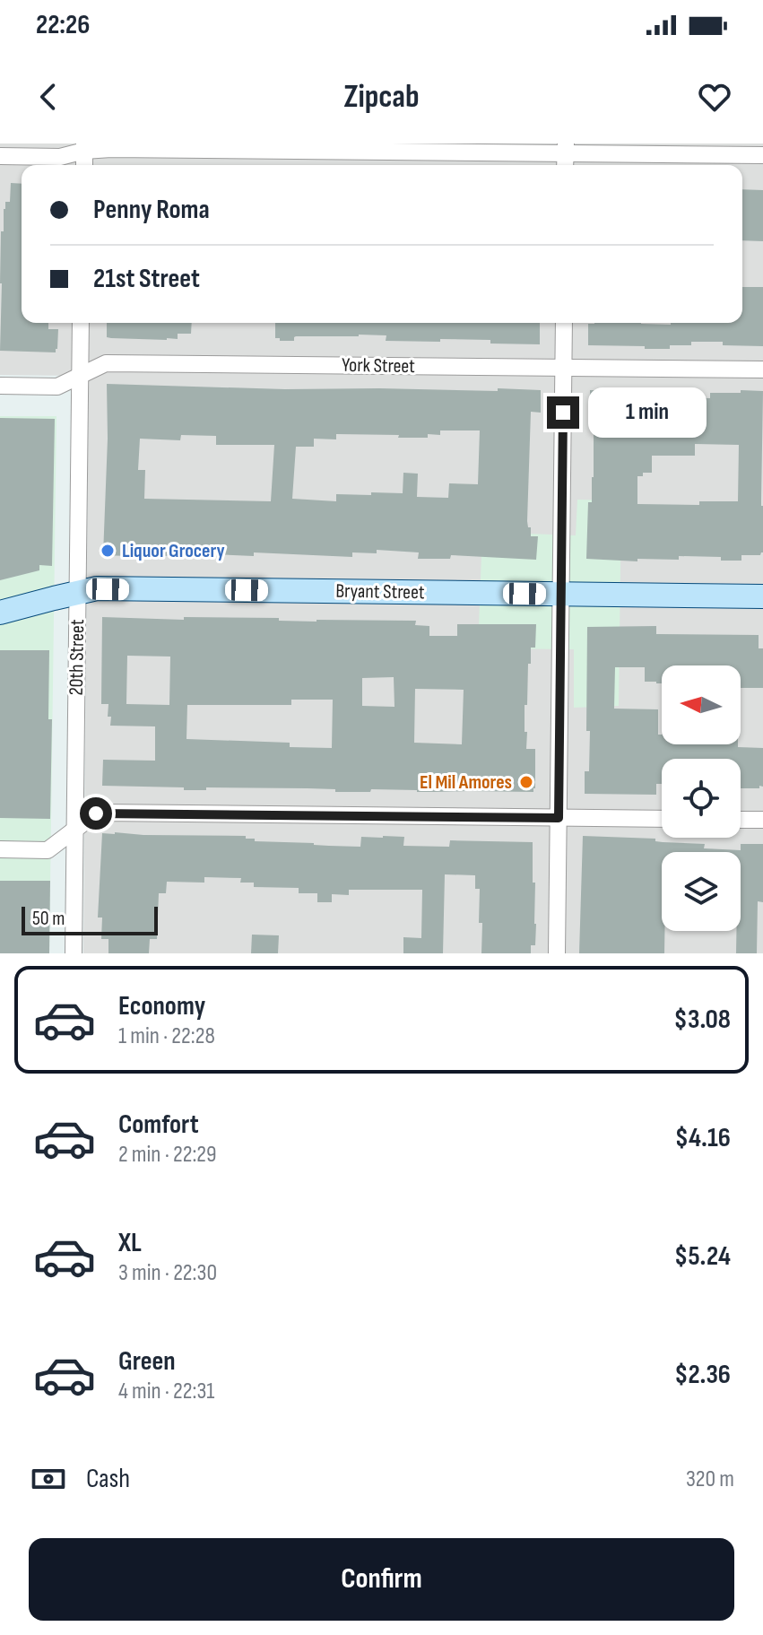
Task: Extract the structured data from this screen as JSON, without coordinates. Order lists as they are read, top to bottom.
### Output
{
  "streets": {
    "street": ["York Street", "Bryant Street", "20th Street"]
  },
  "crossings": [
    ["York Street", "20th Street"],
    ["Bryant Street", "20th Street"]
  ],
  "places": ["Liquor Grocery", "El Mil Amores"],
  "scale_bar": "50 m",
  "north": "left",
  "page": {
    "status": "22:26",
    "header": "Zipcab",
    "banner": ["Penny Roma", "21st Street"],
    "bubble": "1 min",
    "scale": "50 m",
    "list": [
      {
        "name": "Economy",
        "note": "1 min · 22:28",
        "value": "$3.08"
      },
      {
        "name": "Comfort",
        "note": "2 min · 22:29",
        "value": "$4.16"
      },
      {
        "name": "XL",
        "note": "3 min · 22:30",
        "value": "$5.24"
      },
      {
        "name": "Green",
        "note": "4 min · 22:31",
        "value": "$2.36"
      }
    ],
    "pay": ["Cash", "320 m"],
    "buttons": "Confirm"
  }
}
